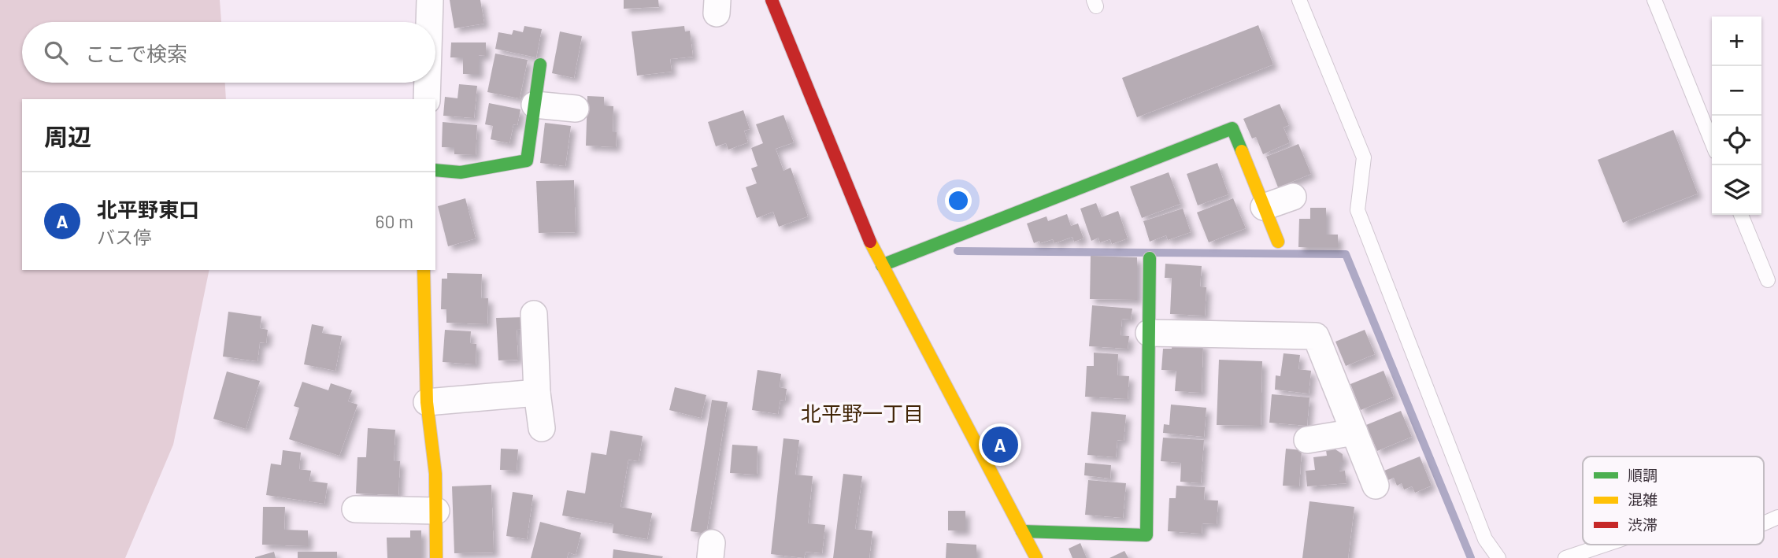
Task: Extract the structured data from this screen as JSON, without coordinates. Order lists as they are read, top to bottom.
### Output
{
  "districts": ["北平野一丁目"],
  "legend": ["順調", "混雑", "渋滞"],
  "page": {
    "map_buttons": ["+", "−"],
    "search": "ここで検索",
    "heading": "周辺",
    "list": [
      {
        "mark": "A",
        "name": "北平野東口",
        "note": "バス停",
        "value": "60 m"
      }
    ],
    "pins": "A"
  }
}
